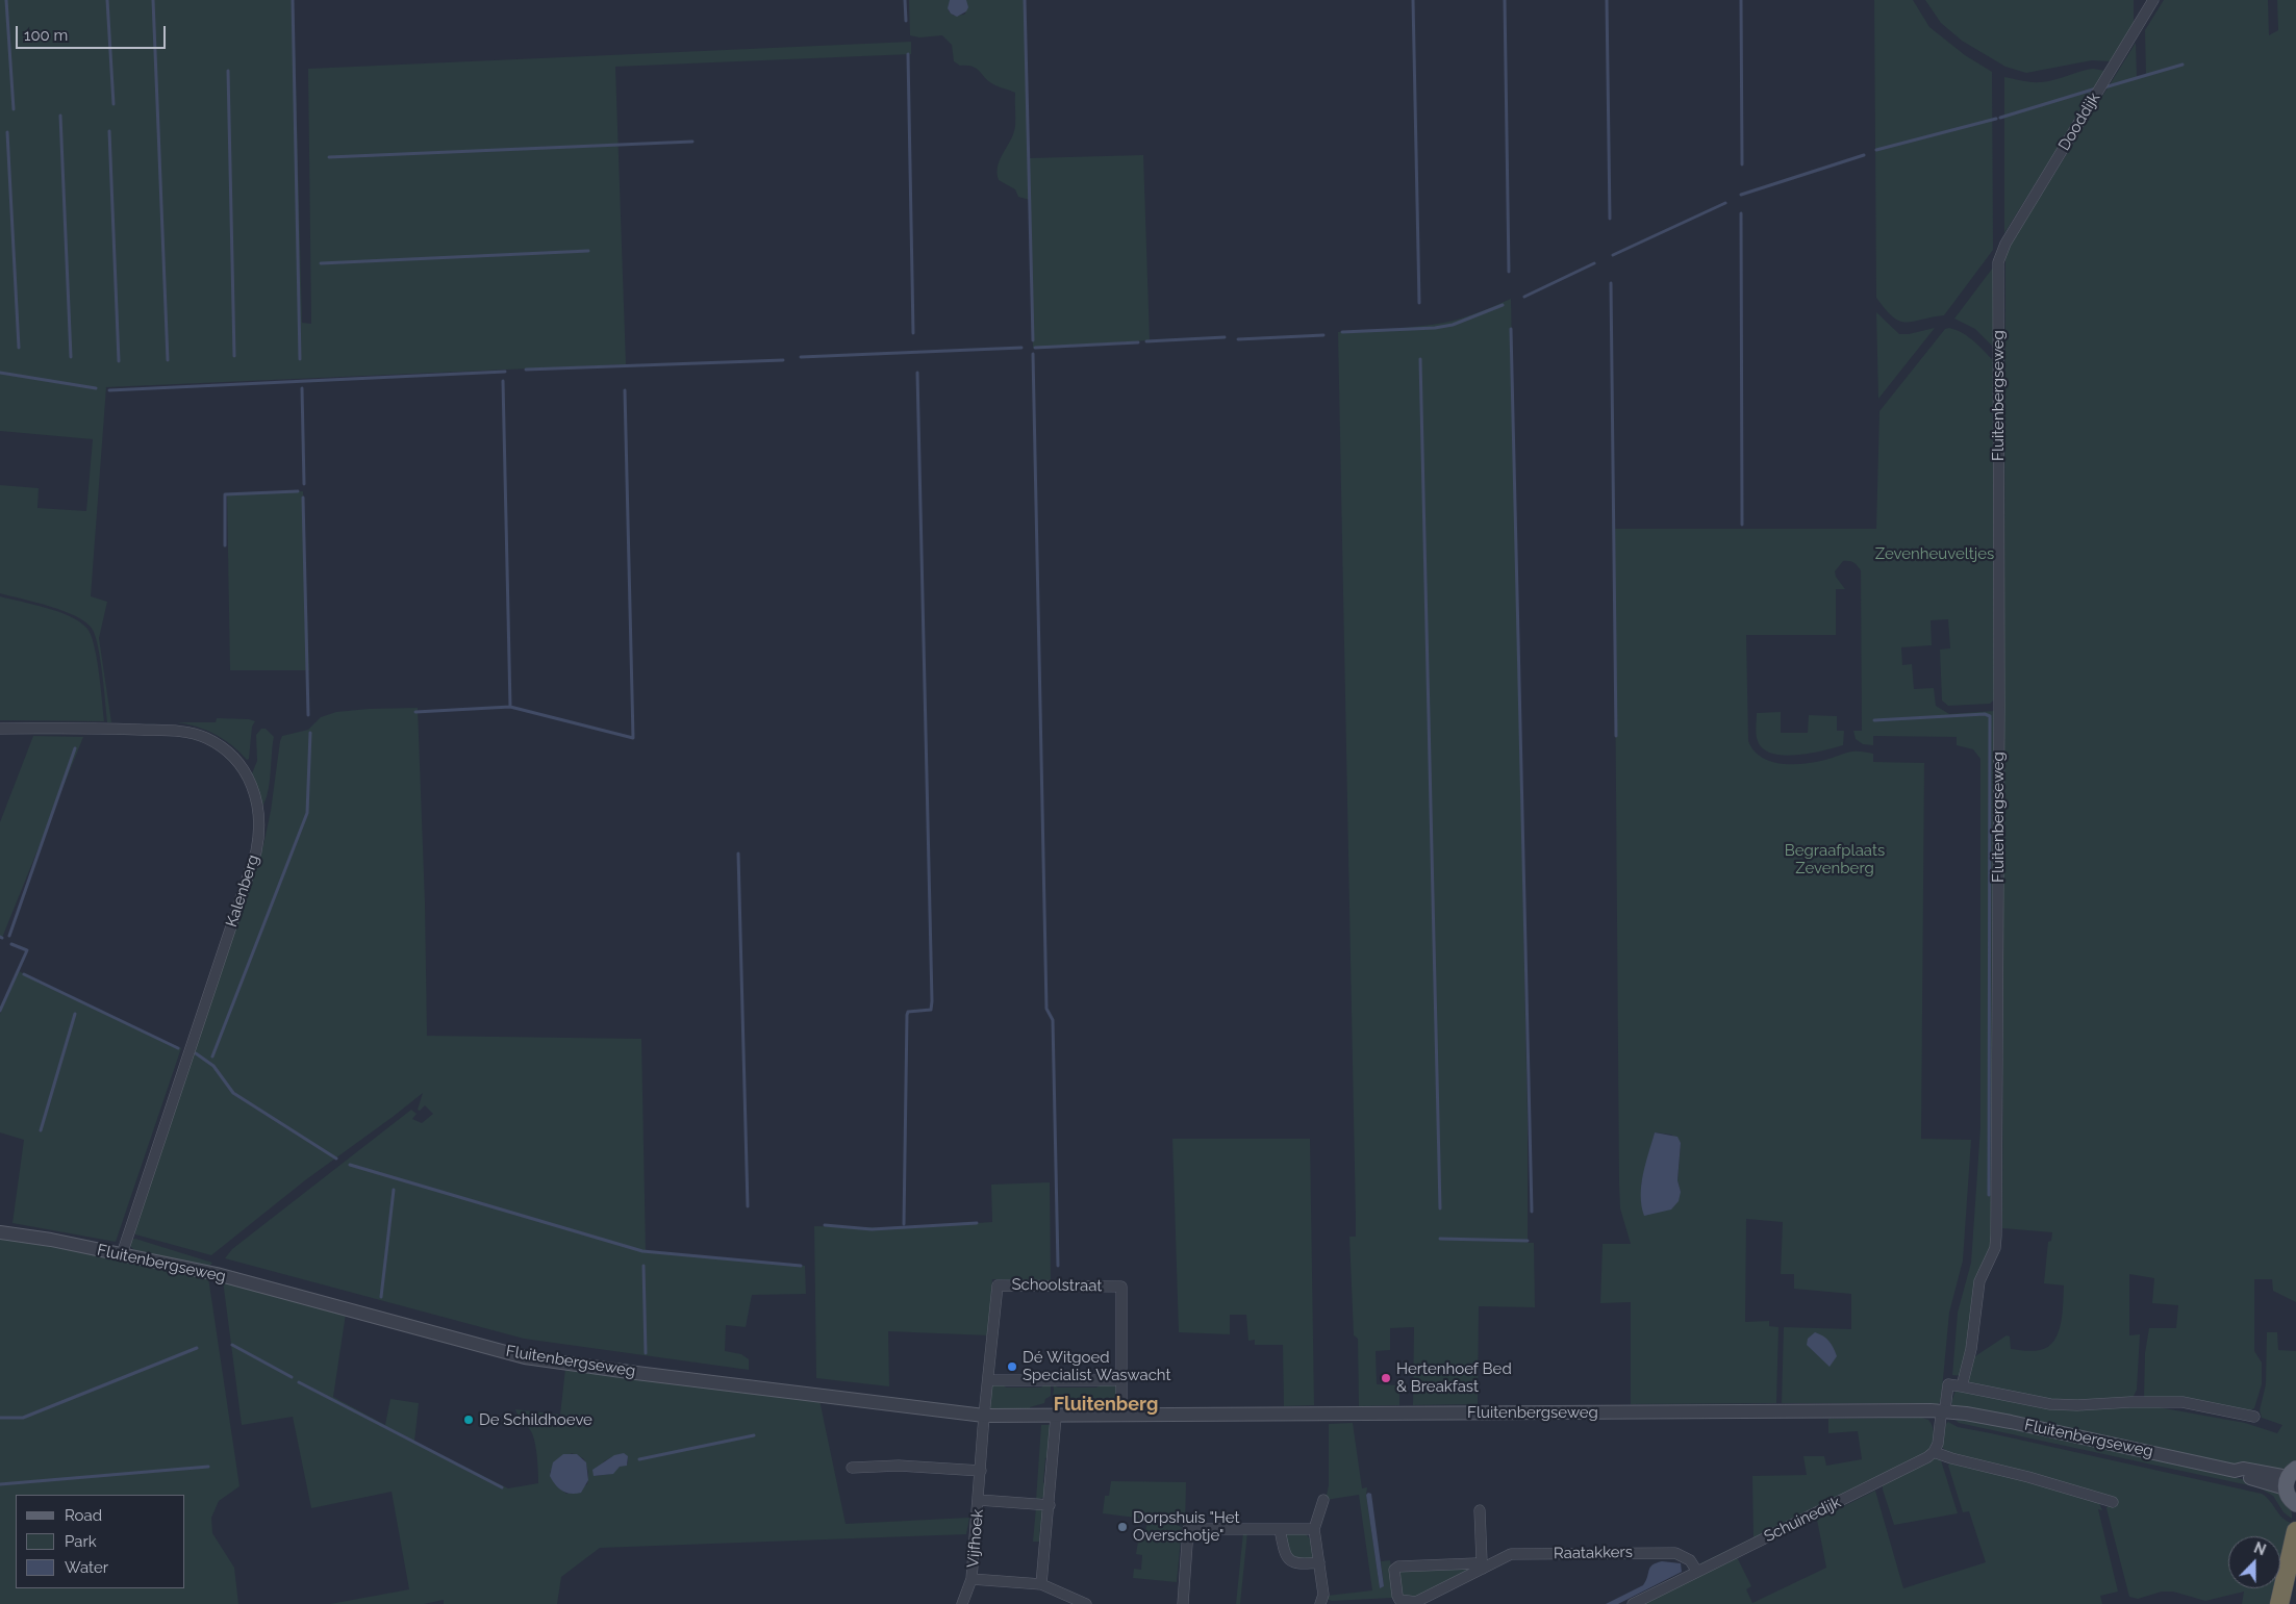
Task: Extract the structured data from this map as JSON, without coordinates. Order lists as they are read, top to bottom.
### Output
{
  "streets": {
    "street": [
      "Dooddijk",
      "Fluitenbergseweg",
      "Kalenberg",
      "Schoolstraat",
      "Schuinedijk",
      "Vijfhoek",
      "Raatakkers"
    ]
  },
  "crossings": [
    ["Dooddijk", "Fluitenbergseweg"],
    ["Fluitenbergseweg", "Kalenberg"],
    ["Fluitenbergseweg", "Schoolstraat"],
    ["Fluitenbergseweg", "Vijfhoek"],
    ["Schoolstraat", "Vijfhoek"],
    ["Schuinedijk", "Raatakkers"]
  ],
  "districts": ["Fluitenberg"],
  "parks": ["Zevenheuveltjes", "Begraafplaats Zevenberg"],
  "places": [
    "Dé Witgoed Specialist Waswacht",
    "Hertenhoef Bed & Breakfast",
    "De Schildhoeve",
    "Dorpshuis \"Het Overschotje\""
  ],
  "legend": ["Road", "Park", "Water"],
  "scale_bar": "100 m",
  "north": "top"
}
